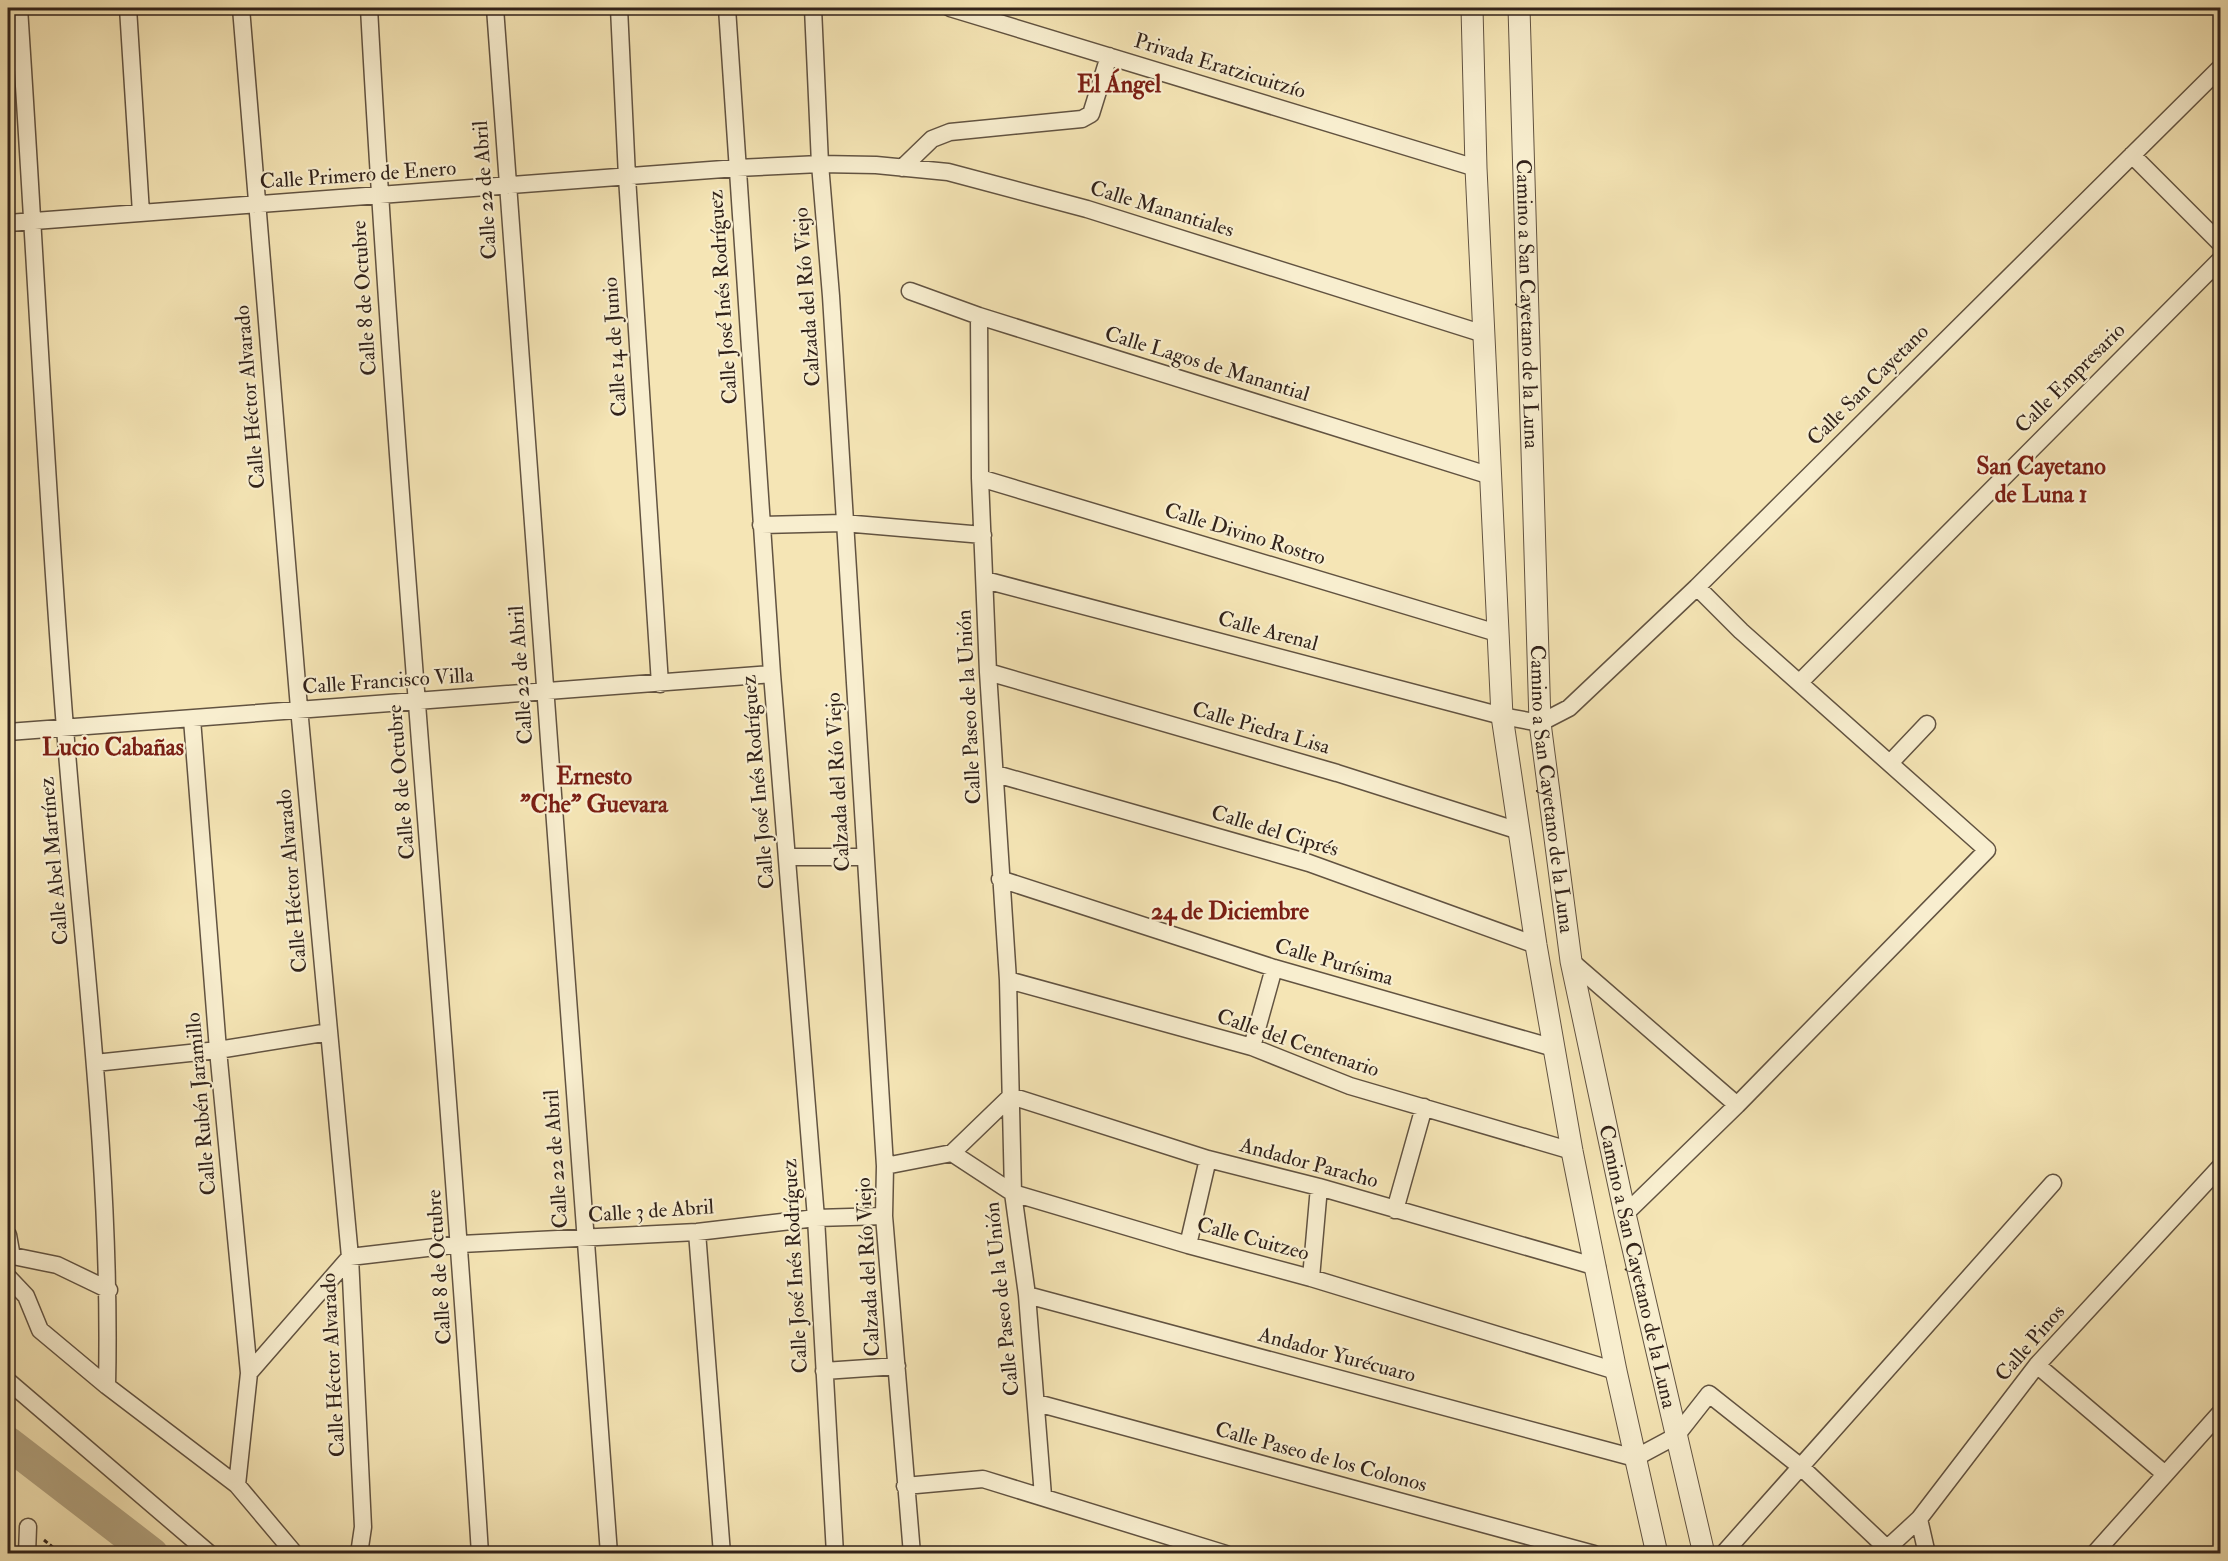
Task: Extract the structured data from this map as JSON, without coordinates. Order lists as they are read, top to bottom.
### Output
{
  "streets": {
    "street": [
      "Privada Eratzicuitzío",
      "Calle Primero de Enero",
      "Calle 22 de Abril",
      "Calle Manantiales",
      "Calle José Inés Rodríguez",
      "Calzada del Río Viejo",
      "Calle 8 de Octubre",
      "Camino a San Cayetano de la Luna",
      "Calle 14 de Junio",
      "Calle Lagos de Manantial",
      "Calle Empresario",
      "Calle San Cayetano",
      "Calle Héctor Alvarado",
      "Calle Divino Rostro",
      "Calle Arenal",
      "Calle Francisco Villa",
      "Calle Paseo de la Unión",
      "Calle Piedra Lisa",
      "Calle del Ciprés",
      "Calle Abel Martínez",
      "Calle Purísima",
      "Calle del Centenario",
      "Calle Rubén Jaramillo",
      "Andador Paracho",
      "Calle 3 de Abril",
      "Calle Cuitzeo",
      "Calle Pinos",
      "Andador Yurécuaro",
      "Calle Paseo de los Colonos"
    ]
  },
  "crossings": [
    ["Privada Eratzicuitzío", "Camino a San Cayetano de la Luna"],
    ["Calle Primero de Enero", "Calle 22 de Abril"],
    ["Calle Primero de Enero", "Calle Manantiales"],
    ["Calle Primero de Enero", "Calle José Inés Rodríguez"],
    ["Calle Primero de Enero", "Calzada del Río Viejo"],
    ["Calle Primero de Enero", "Calle 8 de Octubre"],
    ["Calle Primero de Enero", "Calle 14 de Junio"],
    ["Calle Primero de Enero", "Calle Héctor Alvarado"],
    ["Calle Primero de Enero", "Calle Abel Martínez"],
    ["Calle 22 de Abril", "Calle Francisco Villa"],
    ["Calle 22 de Abril", "Calle 3 de Abril"],
    ["Calle Manantiales", "Calzada del Río Viejo"],
    ["Calle Manantiales", "Camino a San Cayetano de la Luna"],
    ["Calle José Inés Rodríguez", "Calle Francisco Villa"],
    ["Calle José Inés Rodríguez", "Calle 3 de Abril"],
    ["Calzada del Río Viejo", "Calle 3 de Abril"],
    ["Calle 8 de Octubre", "Calle Francisco Villa"],
    ["Calle 8 de Octubre", "Calle 3 de Abril"],
    ["Camino a San Cayetano de la Luna", "Calle Lagos de Manantial"],
    ["Camino a San Cayetano de la Luna", "Calle San Cayetano"],
    ["Camino a San Cayetano de la Luna", "Calle Divino Rostro"],
    ["Camino a San Cayetano de la Luna", "Calle Arenal"],
    ["Camino a San Cayetano de la Luna", "Calle Piedra Lisa"],
    ["Camino a San Cayetano de la Luna", "Calle del Ciprés"],
    ["Camino a San Cayetano de la Luna", "Calle Purísima"],
    ["Camino a San Cayetano de la Luna", "Calle del Centenario"],
    ["Camino a San Cayetano de la Luna", "Andador Paracho"],
    ["Camino a San Cayetano de la Luna", "Calle Cuitzeo"],
    ["Camino a San Cayetano de la Luna", "Andador Yurécuaro"],
    ["Calle 14 de Junio", "Calle Francisco Villa"],
    ["Calle Lagos de Manantial", "Calle Paseo de la Unión"],
    ["Calle San Cayetano", "Calle Arenal"],
    ["Calle Héctor Alvarado", "Calle Francisco Villa"],
    ["Calle Héctor Alvarado", "Calle 3 de Abril"],
    ["Calle Divino Rostro", "Calle Paseo de la Unión"],
    ["Calle Arenal", "Calle Paseo de la Unión"],
    ["Calle Francisco Villa", "Calle Abel Martínez"],
    ["Calle Francisco Villa", "Calle Rubén Jaramillo"],
    ["Calle Paseo de la Unión", "Calle Piedra Lisa"],
    ["Calle Paseo de la Unión", "Calle del Ciprés"],
    ["Calle Paseo de la Unión", "Calle Purísima"],
    ["Calle Paseo de la Unión", "Calle del Centenario"],
    ["Calle Paseo de la Unión", "Andador Paracho"],
    ["Calle Paseo de la Unión", "Calle Cuitzeo"],
    ["Calle Paseo de la Unión", "Andador Yurécuaro"],
    ["Calle Paseo de la Unión", "Calle Paseo de los Colonos"]
  ],
  "districts": [
    "El Ángel",
    "San Cayetano de Luna 1",
    "Lucio Cabañas",
    "Ernesto \"Che\" Guevara",
    "24 de Diciembre"
  ]
}
